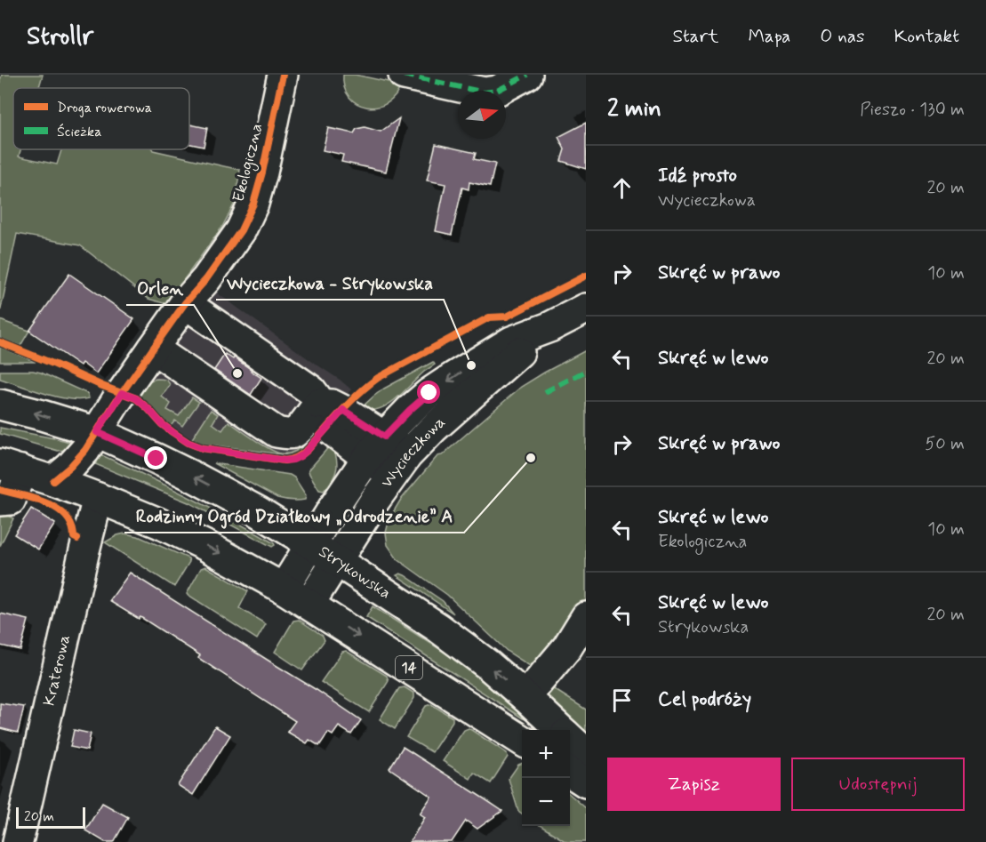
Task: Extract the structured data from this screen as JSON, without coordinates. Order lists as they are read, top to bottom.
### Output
{
  "streets": {
    "street": [
      "Ekologiczna",
      "Wycieczkowa",
      "Strykowska",
      "14",
      "Kraterowa"
    ]
  },
  "crossings": [
    ["Ekologiczna", "Strykowska"],
    ["Ekologiczna", "14"],
    ["Wycieczkowa", "Strykowska"],
    ["Wycieczkowa", "14"],
    ["14", "Kraterowa"]
  ],
  "places": ["Wycieczkowa - Strykowska", "Orlen", "Rodzinny Ogród Działkowy „Odrodzenie” A"],
  "legend": ["Droga rowerowa", "Ścieżka"],
  "scale_bar": "20 m",
  "north": "right",
  "page": {
    "header": "Strollr",
    "nav": [
      "Start",
      "Mapa",
      "O nas",
      "Kontakt"
    ],
    "heading": ["2 min", "Pieszo · 130 m"],
    "list": [
      ["Idź prosto", "Wycieczkowa", "20 m"],
      ["Skręć w prawo", "10 m"],
      ["Skręć w lewo", "20 m"],
      ["Skręć w prawo", "50 m"],
      ["Skręć w lewo", "Ekologiczna", "10 m"],
      ["Skręć w lewo", "Strykowska", "20 m"],
      "Cel podróży"
    ],
    "map_buttons": ["+", "−"],
    "buttons": ["Zapisz", "Udostępnij"],
    "scale": "20 m"
  }
}
